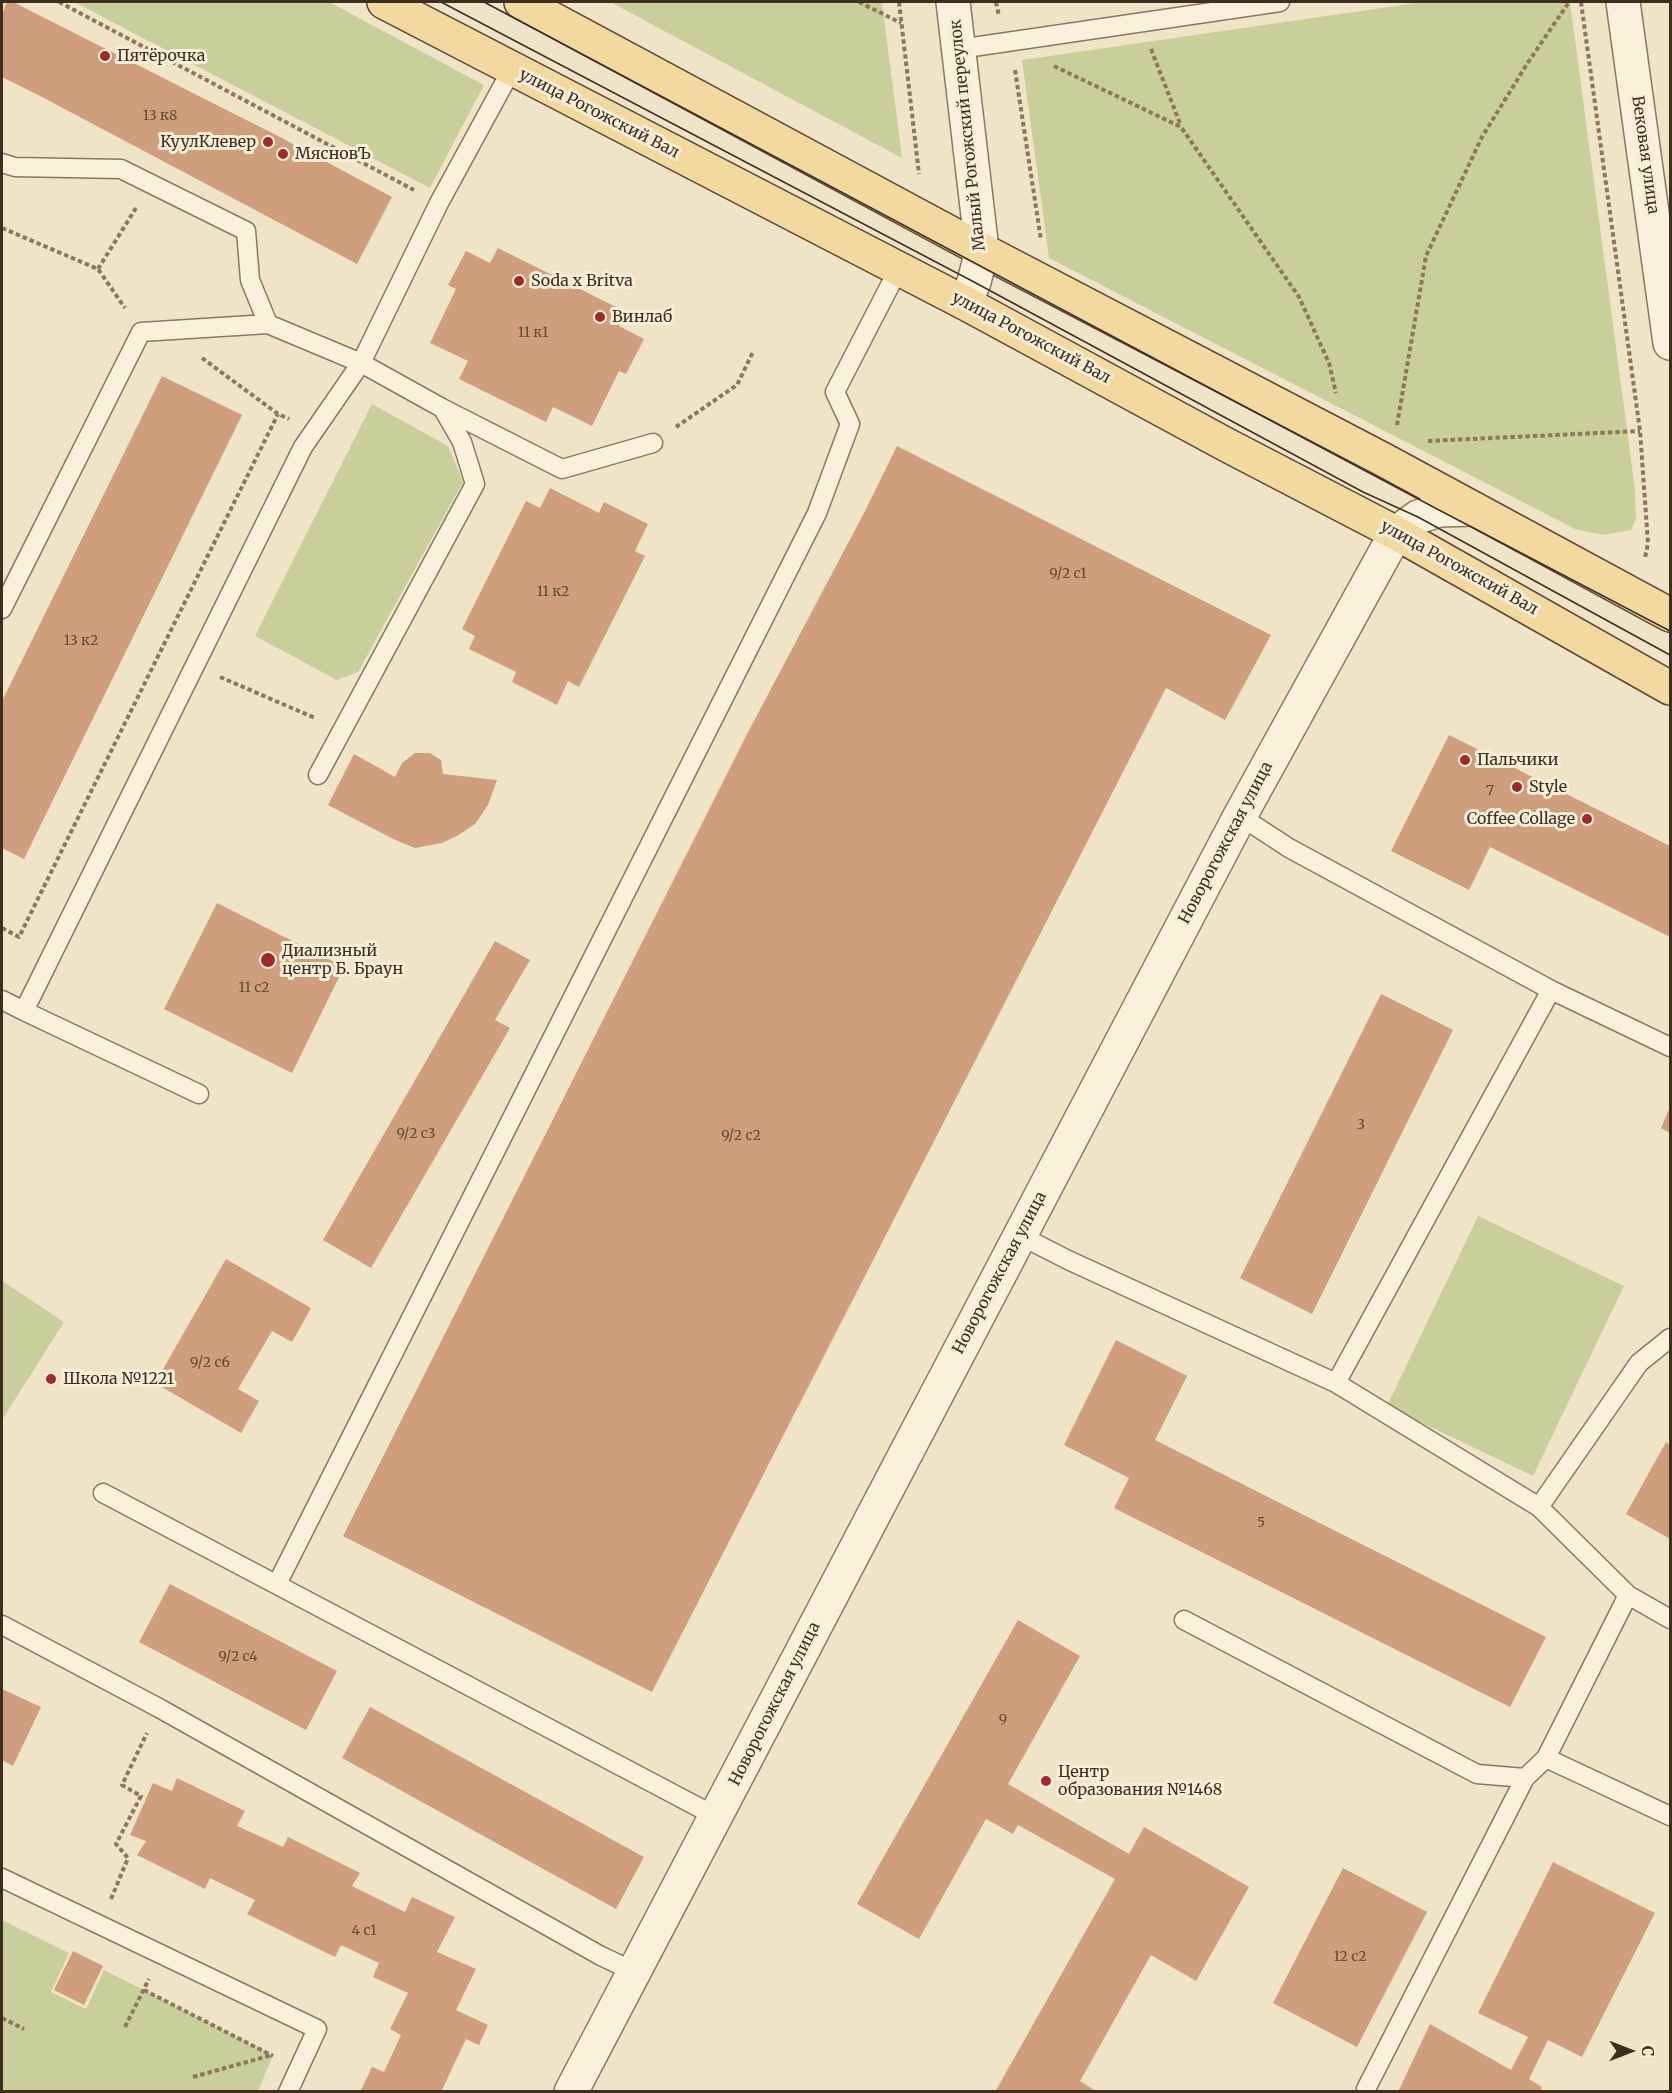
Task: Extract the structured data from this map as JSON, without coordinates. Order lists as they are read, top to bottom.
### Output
{
  "streets": {
    "main road": ["улица Рогожский Вал"],
    "street": ["Малый Рогожский переулок", "Вековая улица", "Новорогожская улица"]
  },
  "crossings": [
    ["улица Рогожский Вал", "Малый Рогожский переулок"],
    ["улица Рогожский Вал", "Новорогожская улица"]
  ],
  "places": [
    "Пятёрочка",
    "КуулКлевер",
    "МясновЪ",
    "Soda x Britva",
    "Винлаб",
    "Пальчики",
    "Style",
    "Coffee Collage",
    "Диализный центр Б. Браун",
    "Школа №1221",
    "Центр образования №1468"
  ],
  "house_numbers": [
    "13 к8",
    "11 к1",
    "9/2 с1",
    "11 к2",
    "13 к2",
    "7",
    "11 с2",
    "3",
    "9/2 с3",
    "9/2 с2",
    "9/2 с6",
    "5",
    "9/2 с4",
    "9",
    "4 с1",
    "12 с2"
  ],
  "north": "right"
}
